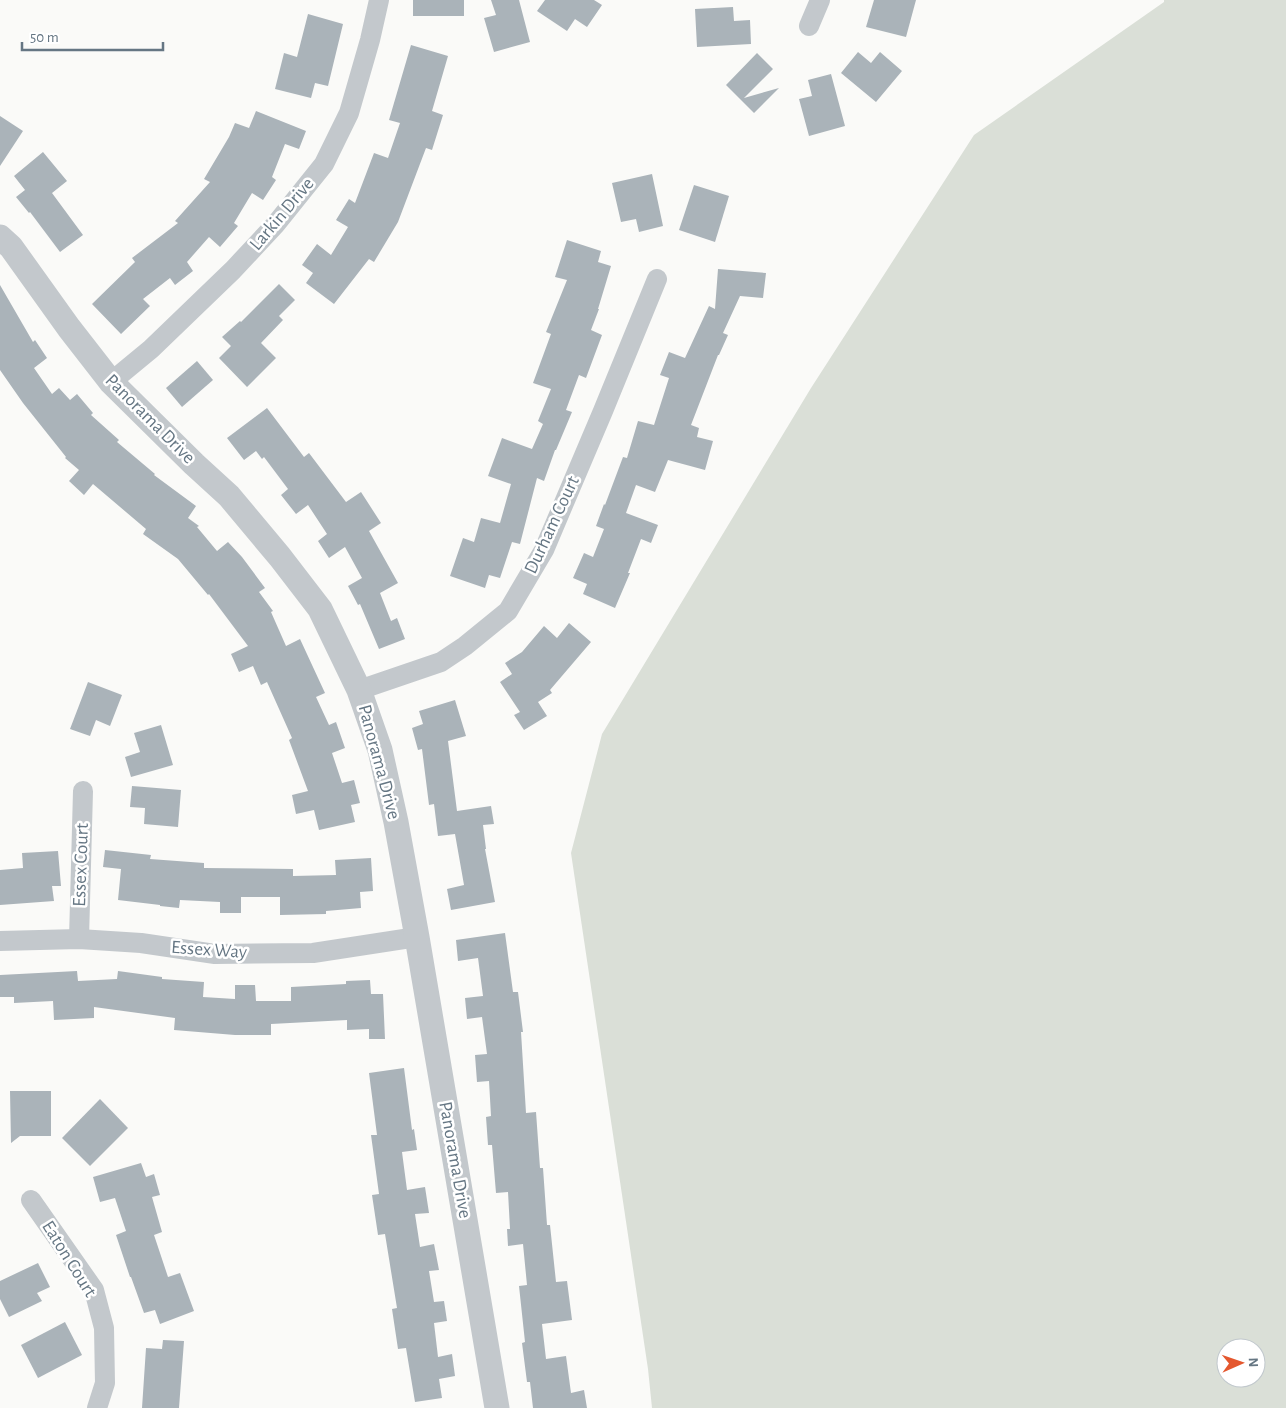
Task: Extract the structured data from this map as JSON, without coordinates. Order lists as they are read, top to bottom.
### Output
{
  "streets": {
    "street": [
      "Larkin Drive",
      "Panorama Drive",
      "Durham Court",
      "Essex Court",
      "Essex Way",
      "Eaton Court"
    ]
  },
  "crossings": [
    ["Larkin Drive", "Panorama Drive"],
    ["Panorama Drive", "Durham Court"],
    ["Panorama Drive", "Essex Way"],
    ["Essex Court", "Essex Way"]
  ],
  "scale_bar": "50 m",
  "north": "right"
}
